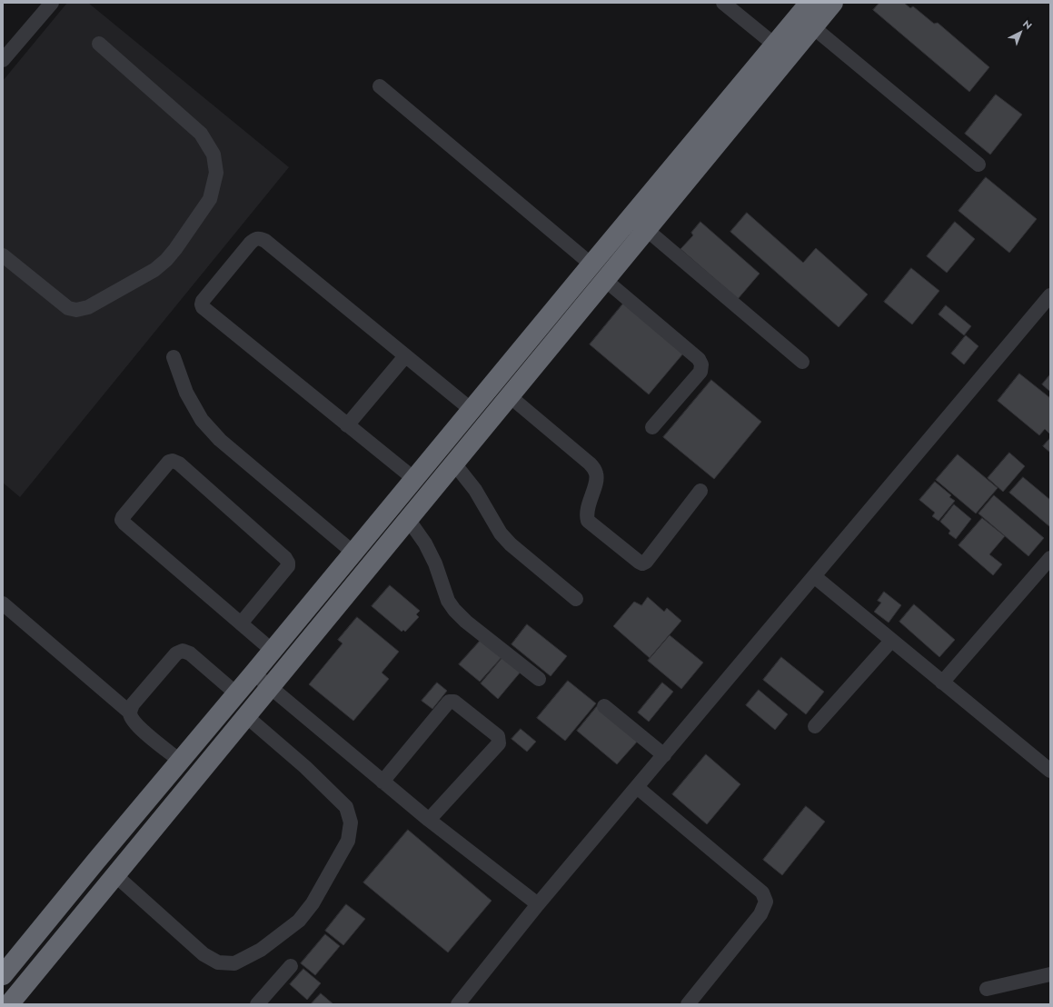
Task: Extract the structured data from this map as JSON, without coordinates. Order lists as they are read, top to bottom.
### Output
{
  "north": "top right"
}
